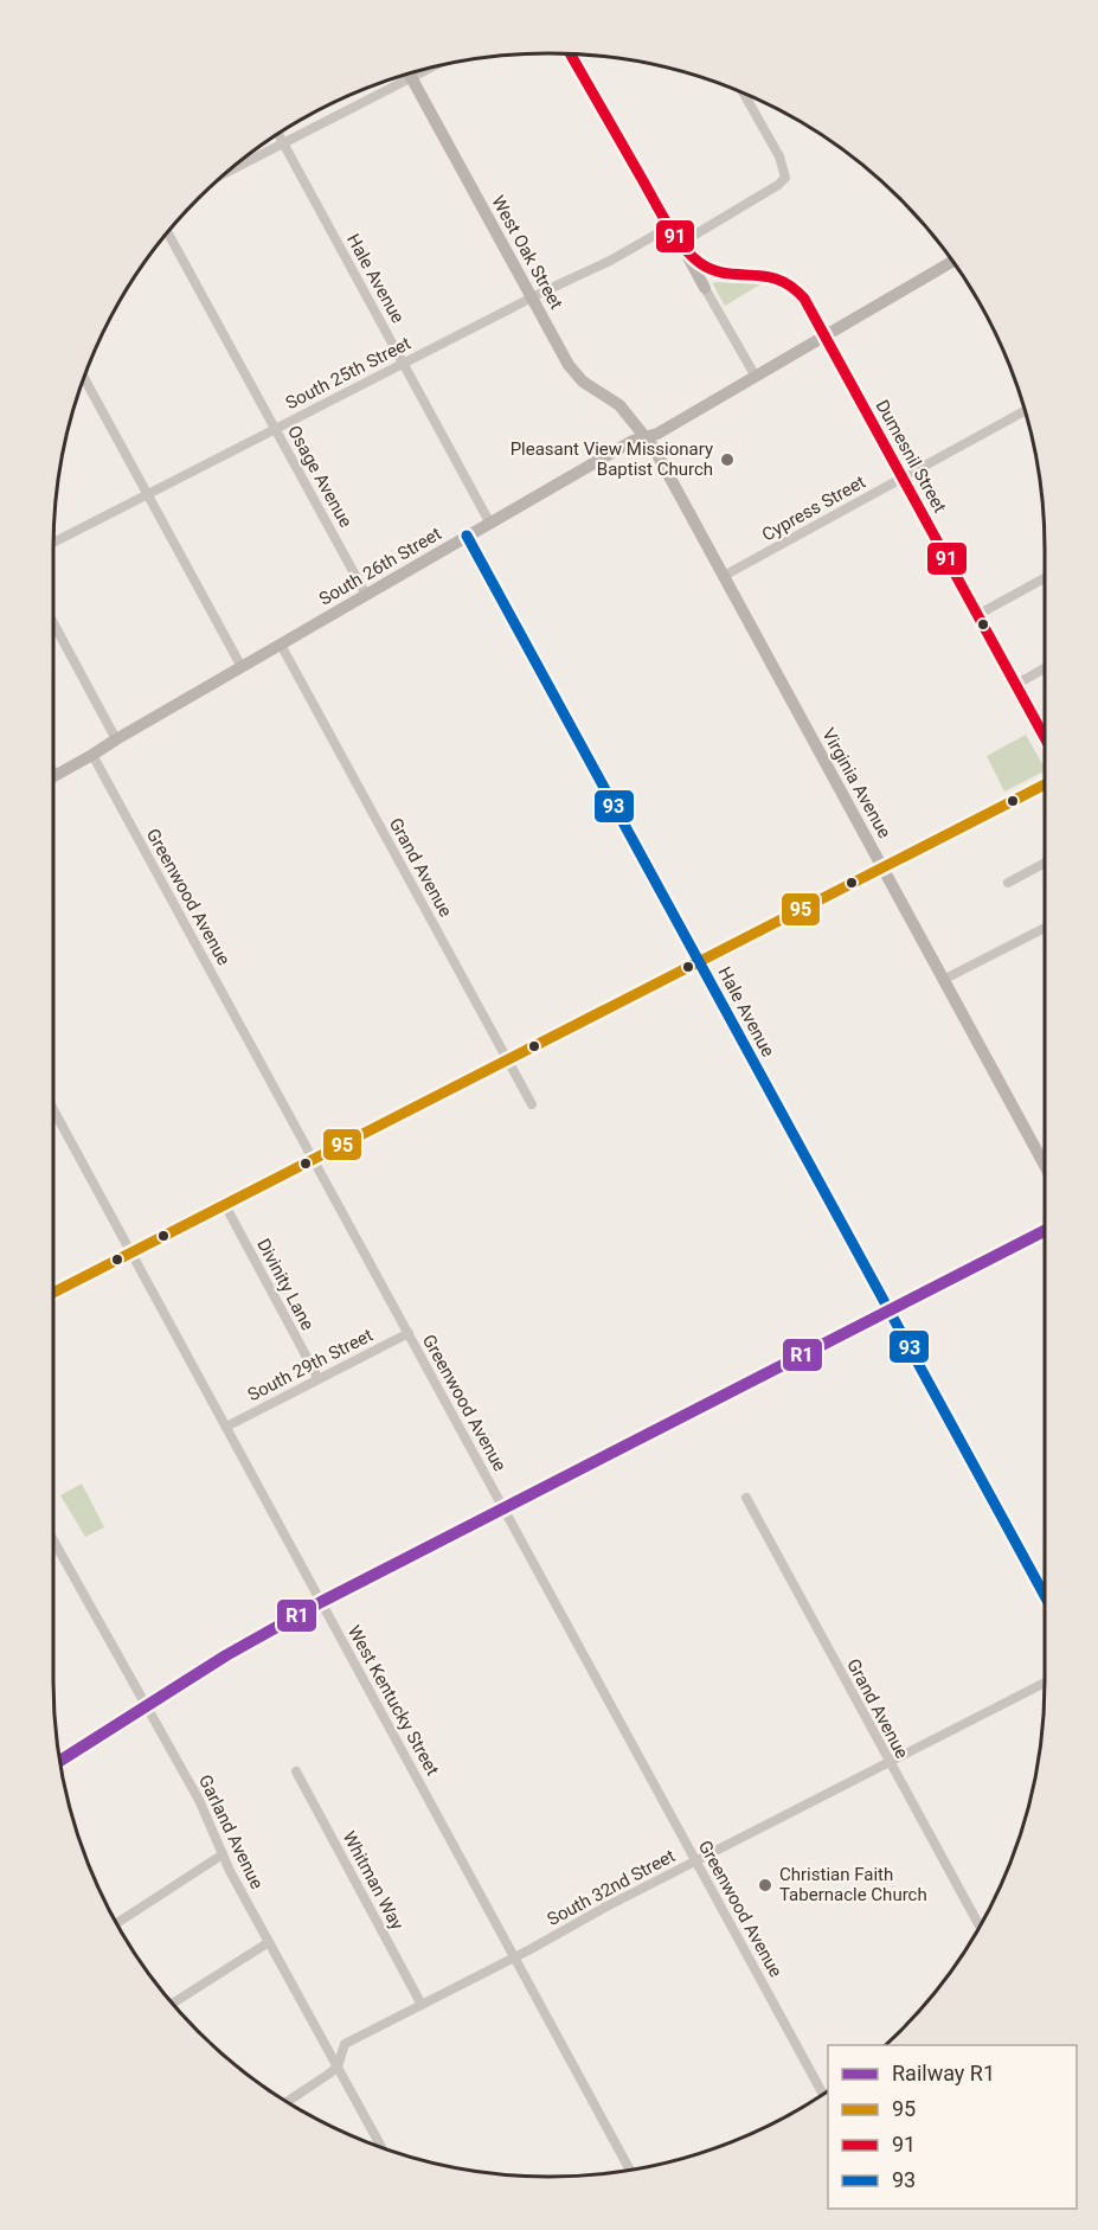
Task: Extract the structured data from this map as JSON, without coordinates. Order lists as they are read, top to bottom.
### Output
{
  "streets": {
    "main road": [
      "West Oak Street",
      "Dumesnil Street",
      "South 26th Street",
      "Virginia Avenue"
    ],
    "street": [
      "Hale Avenue",
      "South 25th Street",
      "Osage Avenue",
      "Cypress Street",
      "Grand Avenue",
      "Greenwood Avenue",
      "Divinity Lane",
      "South 29th Street",
      "West Kentucky Street",
      "Garland Avenue",
      "Whitman Way",
      "South 32nd Street"
    ]
  },
  "crossings": [
    ["West Oak Street", "South 25th Street"],
    ["West Oak Street", "South 26th Street"],
    ["West Oak Street", "Virginia Avenue"],
    ["Hale Avenue", "South 25th Street"],
    ["Hale Avenue", "South 26th Street"],
    ["South 25th Street", "Dumesnil Street"],
    ["South 25th Street", "Osage Avenue"],
    ["Dumesnil Street", "Cypress Street"],
    ["Dumesnil Street", "South 26th Street"],
    ["Osage Avenue", "South 26th Street"],
    ["Cypress Street", "Virginia Avenue"],
    ["South 26th Street", "Virginia Avenue"],
    ["South 26th Street", "Grand Avenue"],
    ["South 26th Street", "Greenwood Avenue"],
    ["Grand Avenue", "South 32nd Street"],
    ["Greenwood Avenue", "South 29th Street"],
    ["Greenwood Avenue", "South 32nd Street"],
    ["Divinity Lane", "South 29th Street"],
    ["South 29th Street", "West Kentucky Street"],
    ["West Kentucky Street", "South 32nd Street"],
    ["Garland Avenue", "South 32nd Street"],
    ["Whitman Way", "South 32nd Street"]
  ],
  "places": ["Pleasant View Missionary Baptist Church", "Christian Faith Tabernacle Church"],
  "lines": [
    "transit line 91",
    "transit line 93",
    "transit line 95",
    "rail line R1"
  ],
  "legend": [
    "Railway R1",
    "95",
    "91",
    "93"
  ]
}
